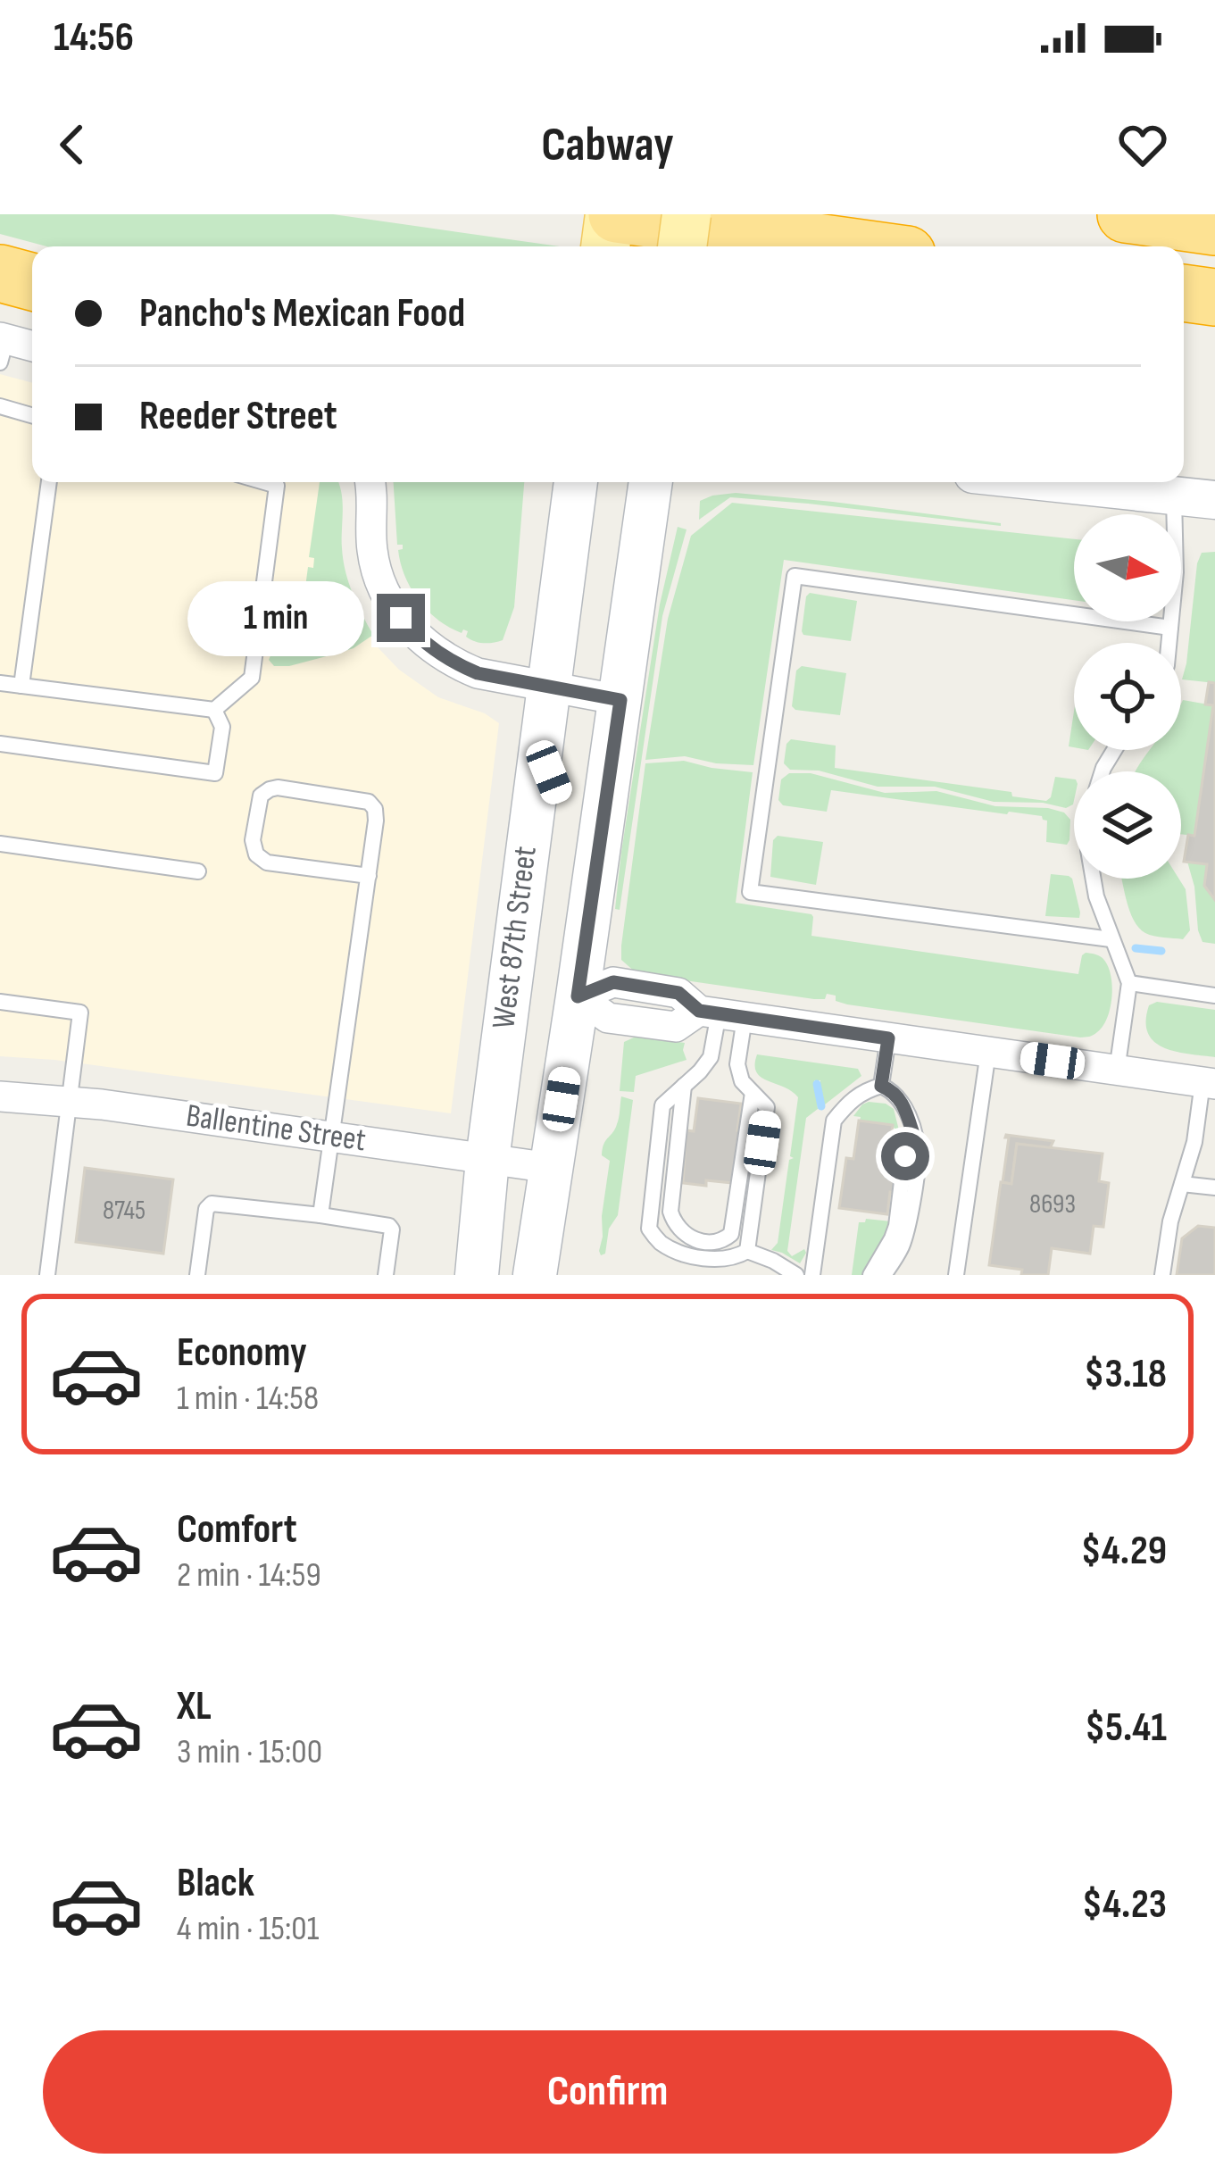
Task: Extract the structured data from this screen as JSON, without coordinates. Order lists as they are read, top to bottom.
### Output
{
  "streets": {
    "main road": ["West 87th Street"],
    "street": ["Ballentine Street"]
  },
  "crossings": [
    ["West 87th Street", "Ballentine Street"]
  ],
  "house_numbers": ["8693", "8745"],
  "north": "right",
  "page": {
    "status": "14:56",
    "header": "Cabway",
    "banner": ["Pancho's Mexican Food", "Reeder Street"],
    "bubble": "1 min",
    "list": [
      {
        "name": "Economy",
        "note": "1 min · 14:58",
        "value": "$3.18"
      },
      {
        "name": "Comfort",
        "note": "2 min · 14:59",
        "value": "$4.29"
      },
      {
        "name": "XL",
        "note": "3 min · 15:00",
        "value": "$5.41"
      },
      {
        "name": "Black",
        "note": "4 min · 15:01",
        "value": "$4.23"
      }
    ],
    "buttons": "Confirm"
  }
}
